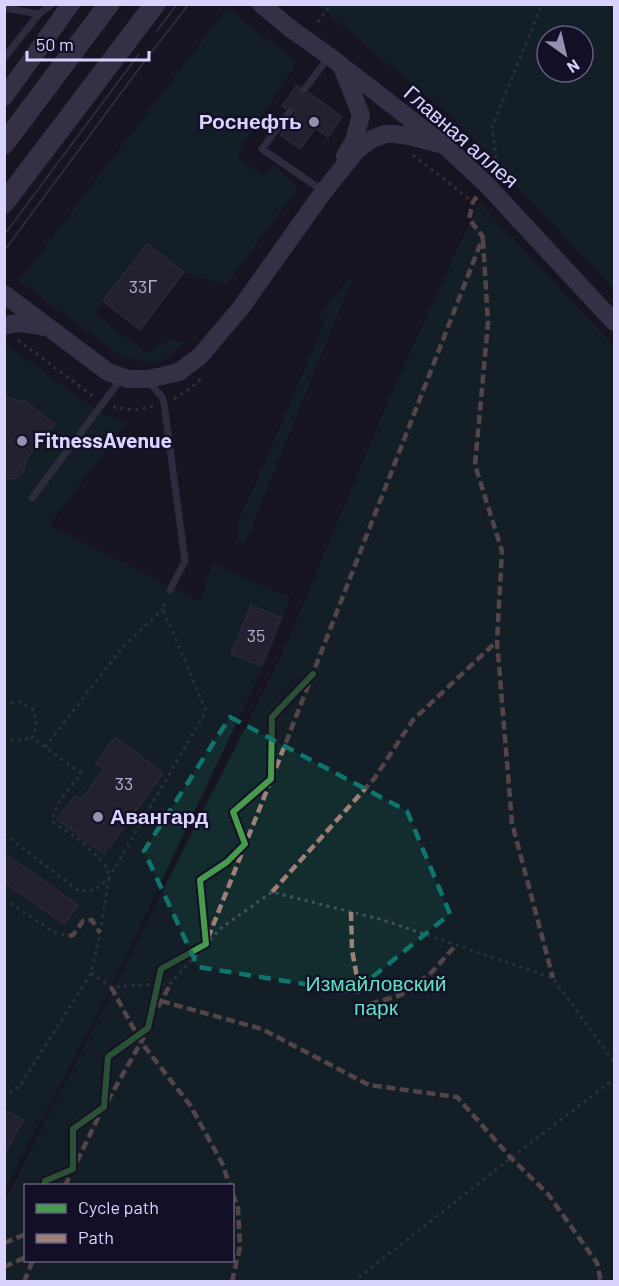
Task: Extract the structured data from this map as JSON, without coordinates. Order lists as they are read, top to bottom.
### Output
{
  "streets": {
    "main road": ["Главная аллея"]
  },
  "parks": ["Измайловский парк"],
  "places": ["Роснефть", "FitnessAvenue", "Авангард"],
  "house_numbers": ["33Г", "35", "33"],
  "legend": ["Cycle path", "Path"],
  "scale_bar": "50 m",
  "north": "bottom right"
}
